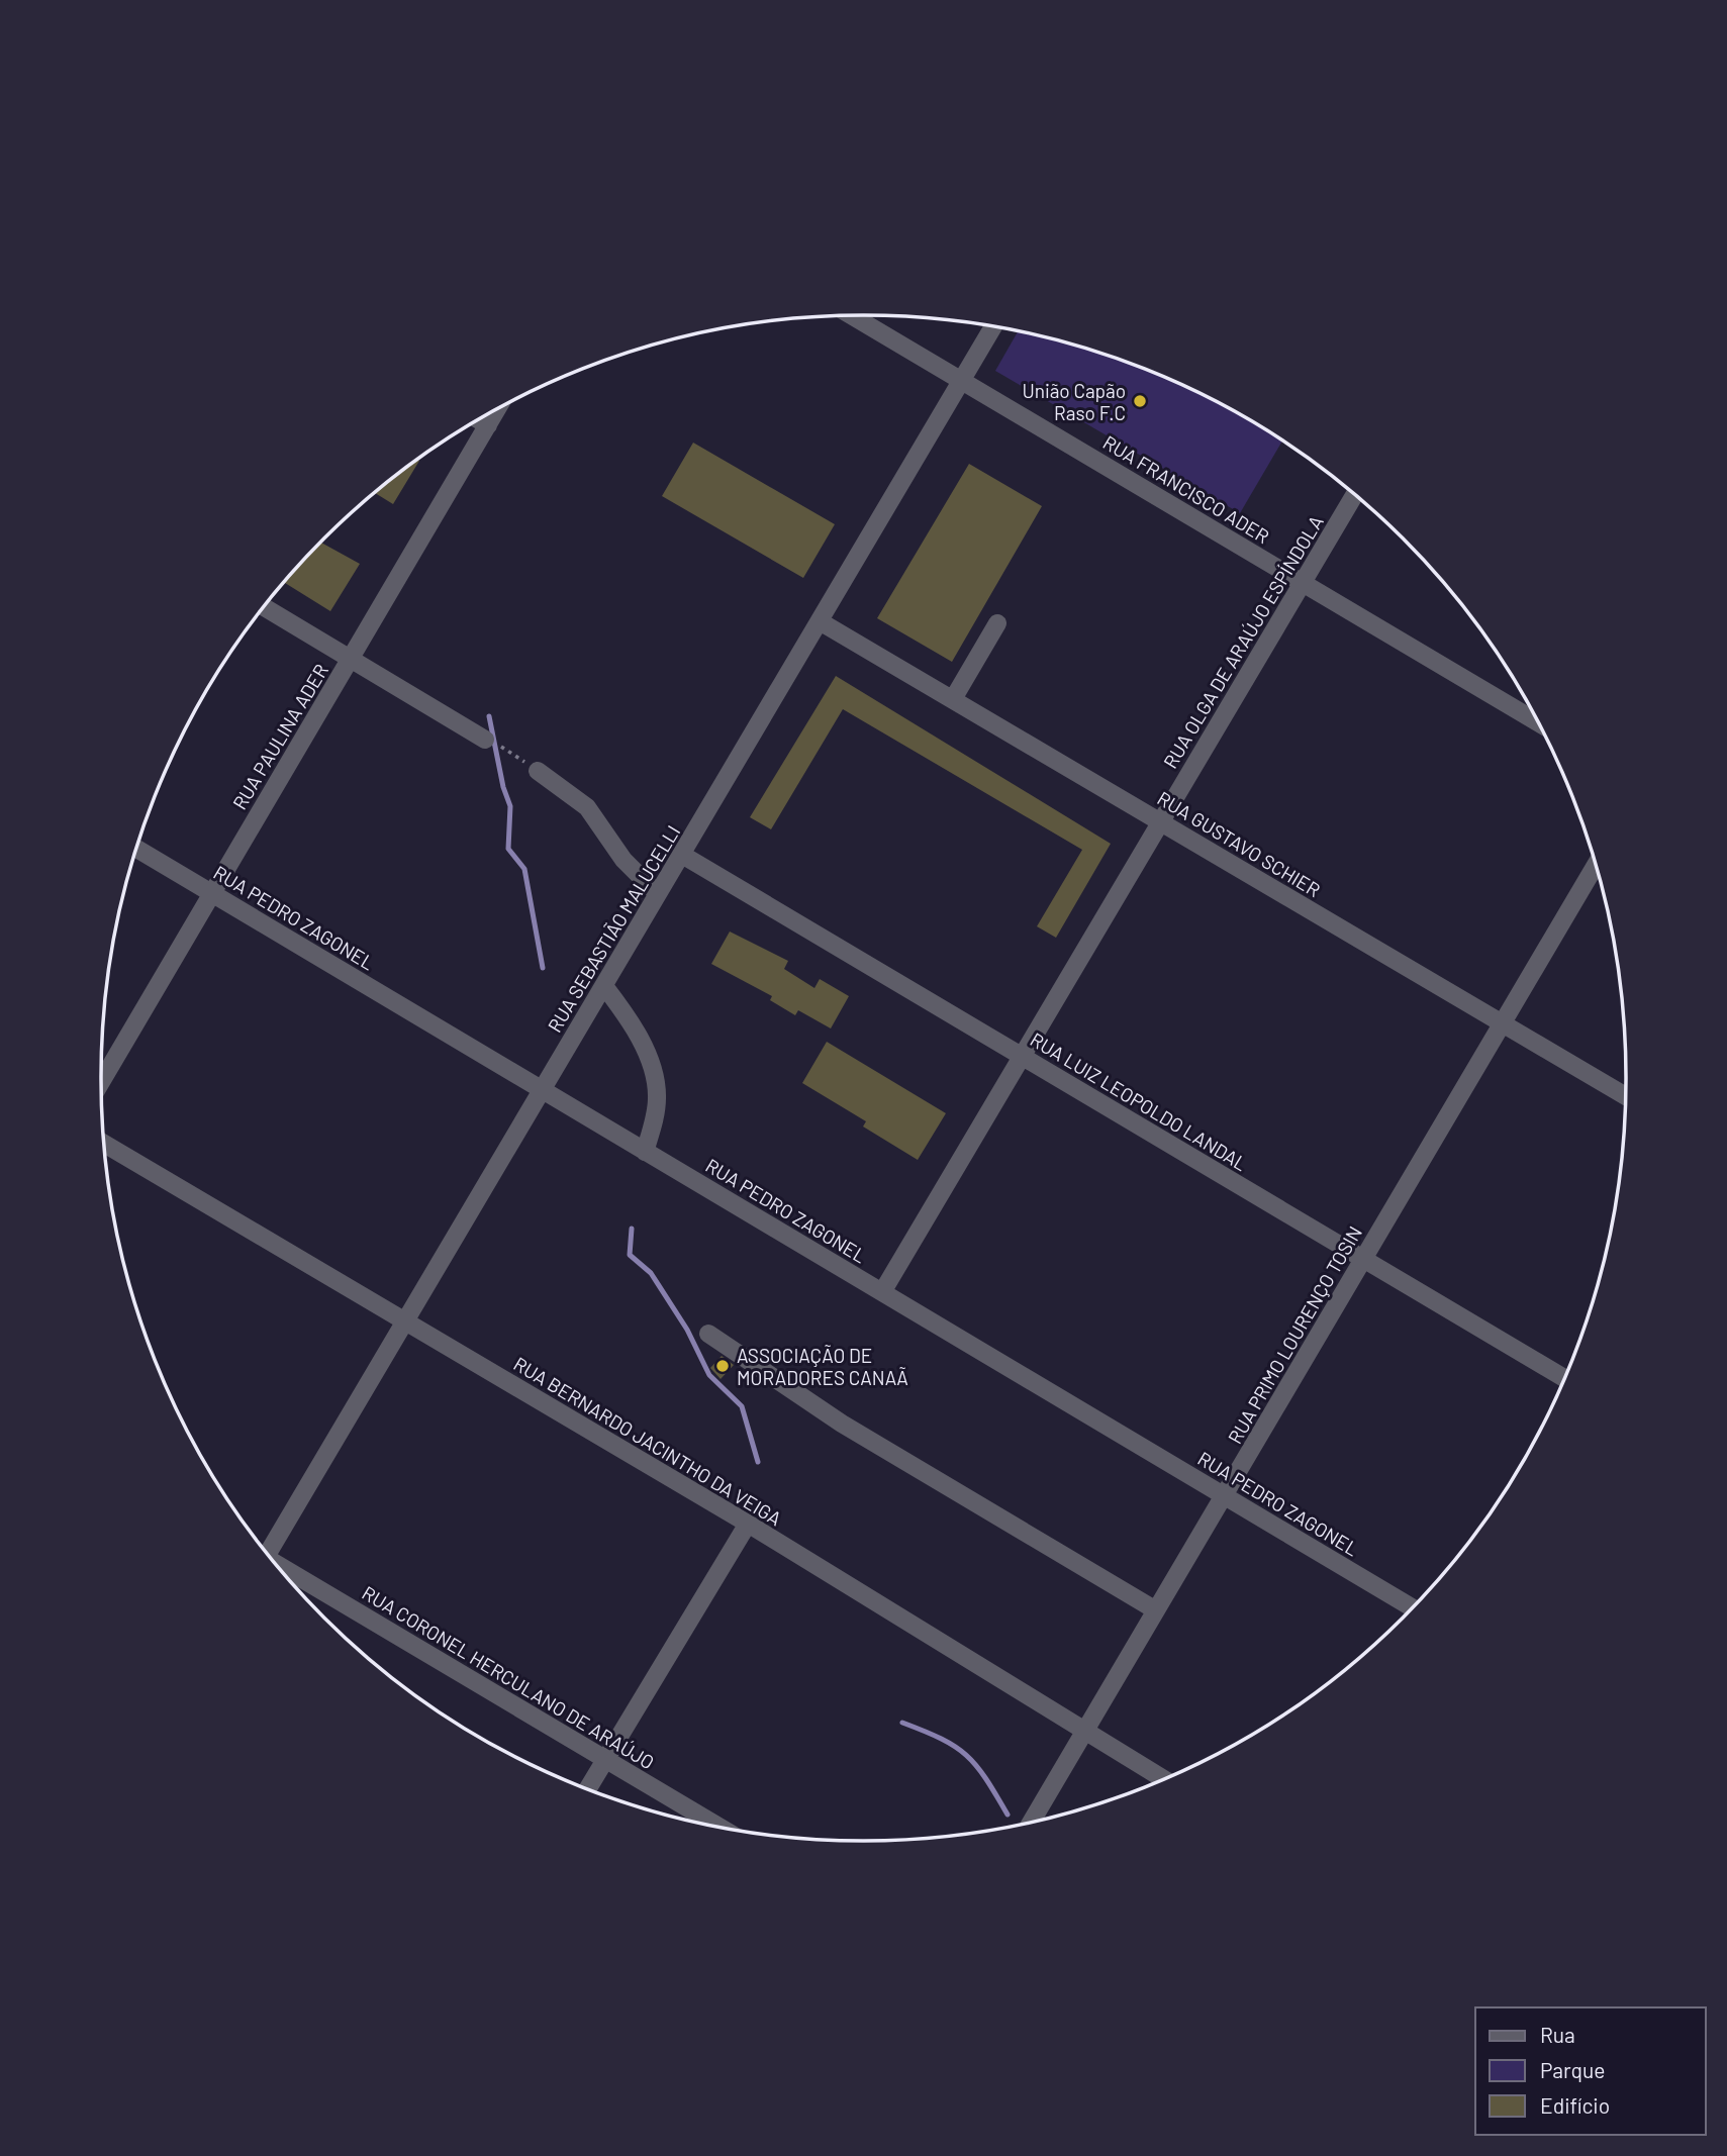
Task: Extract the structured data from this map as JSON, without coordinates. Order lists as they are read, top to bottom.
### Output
{
  "streets": {
    "street": [
      "RUA FRANCISCO ADER",
      "RUA OLGA DE ARAÚJO ESPÍNDOLA",
      "RUA PAULINA ADER",
      "RUA GUSTAVO SCHIER",
      "RUA PEDRO ZAGONEL",
      "RUA SEBASTIÃO MALUCELLI",
      "RUA LUIZ LEOPOLDO LANDAL",
      "RUA PRIMO LOURENÇO TOSIN",
      "RUA BERNARDO JACINTHO DA VEIGA",
      "RUA CORONEL HERCULANO DE ARAÚJO"
    ]
  },
  "crossings": [
    ["RUA FRANCISCO ADER", "RUA OLGA DE ARAÚJO ESPÍNDOLA"],
    ["RUA FRANCISCO ADER", "RUA SEBASTIÃO MALUCELLI"],
    ["RUA OLGA DE ARAÚJO ESPÍNDOLA", "RUA GUSTAVO SCHIER"],
    ["RUA OLGA DE ARAÚJO ESPÍNDOLA", "RUA PEDRO ZAGONEL"],
    ["RUA OLGA DE ARAÚJO ESPÍNDOLA", "RUA LUIZ LEOPOLDO LANDAL"],
    ["RUA PAULINA ADER", "RUA PEDRO ZAGONEL"],
    ["RUA GUSTAVO SCHIER", "RUA SEBASTIÃO MALUCELLI"],
    ["RUA GUSTAVO SCHIER", "RUA PRIMO LOURENÇO TOSIN"],
    ["RUA PEDRO ZAGONEL", "RUA SEBASTIÃO MALUCELLI"],
    ["RUA PEDRO ZAGONEL", "RUA PRIMO LOURENÇO TOSIN"],
    ["RUA SEBASTIÃO MALUCELLI", "RUA LUIZ LEOPOLDO LANDAL"],
    ["RUA SEBASTIÃO MALUCELLI", "RUA BERNARDO JACINTHO DA VEIGA"],
    ["RUA LUIZ LEOPOLDO LANDAL", "RUA PRIMO LOURENÇO TOSIN"],
    ["RUA PRIMO LOURENÇO TOSIN", "RUA BERNARDO JACINTHO DA VEIGA"]
  ],
  "places": ["União Capão Raso F.C", "ASSOCIAÇÃO DE MORADORES CANAÃ"],
  "legend": ["Rua", "Parque", "Edifício"]
}
